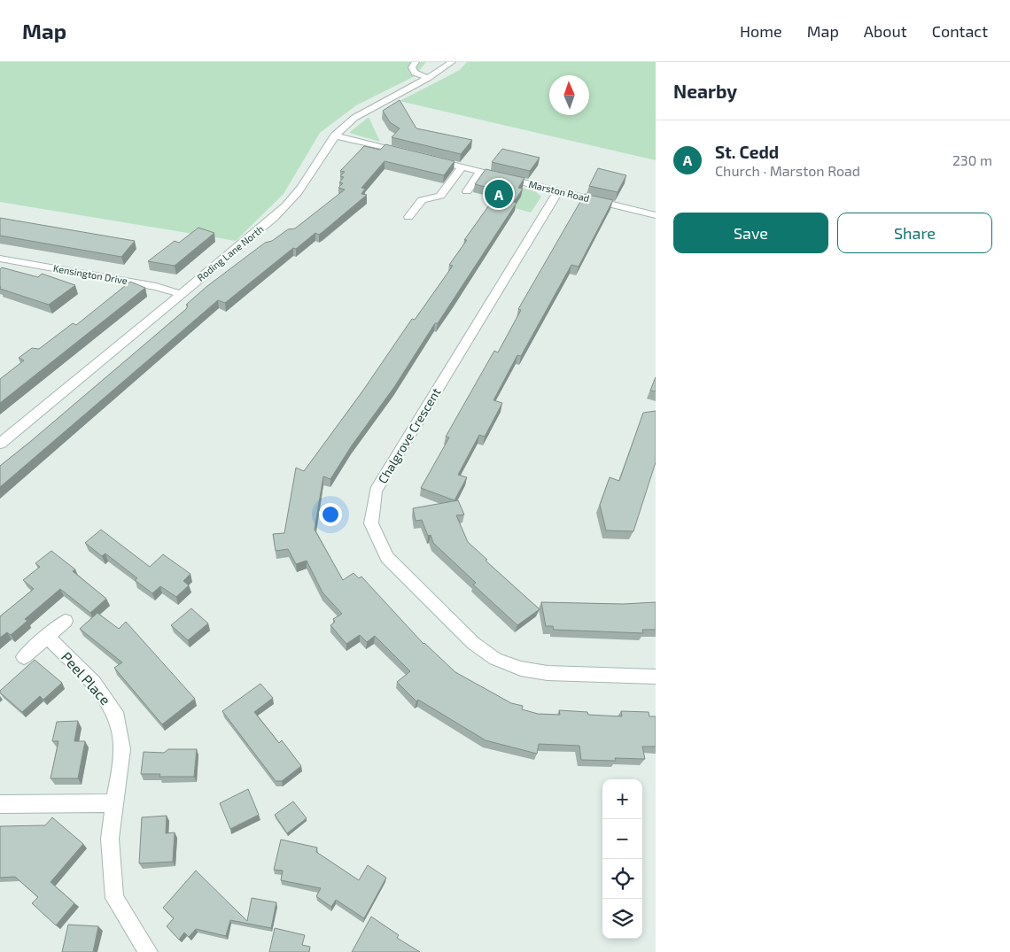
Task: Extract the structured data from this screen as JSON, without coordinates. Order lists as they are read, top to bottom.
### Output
{
  "streets": {
    "street": [
      "Marston Road",
      "Roding Lane North",
      "Kensington Drive",
      "Chalgrove Crescent",
      "Peel Place"
    ]
  },
  "crossings": [
    ["Marston Road", "Chalgrove Crescent"],
    ["Roding Lane North", "Kensington Drive"]
  ],
  "north": "top",
  "page": {
    "header": "Map",
    "nav": [
      "Home",
      "Map",
      "About",
      "Contact"
    ],
    "heading": "Nearby",
    "list": [
      {
        "mark": "A",
        "name": "St. Cedd",
        "note": "Church · Marston Road",
        "value": "230 m"
      }
    ],
    "pins": "A",
    "buttons": ["Save", "Share"],
    "map_buttons": ["+", "−"]
  }
}
